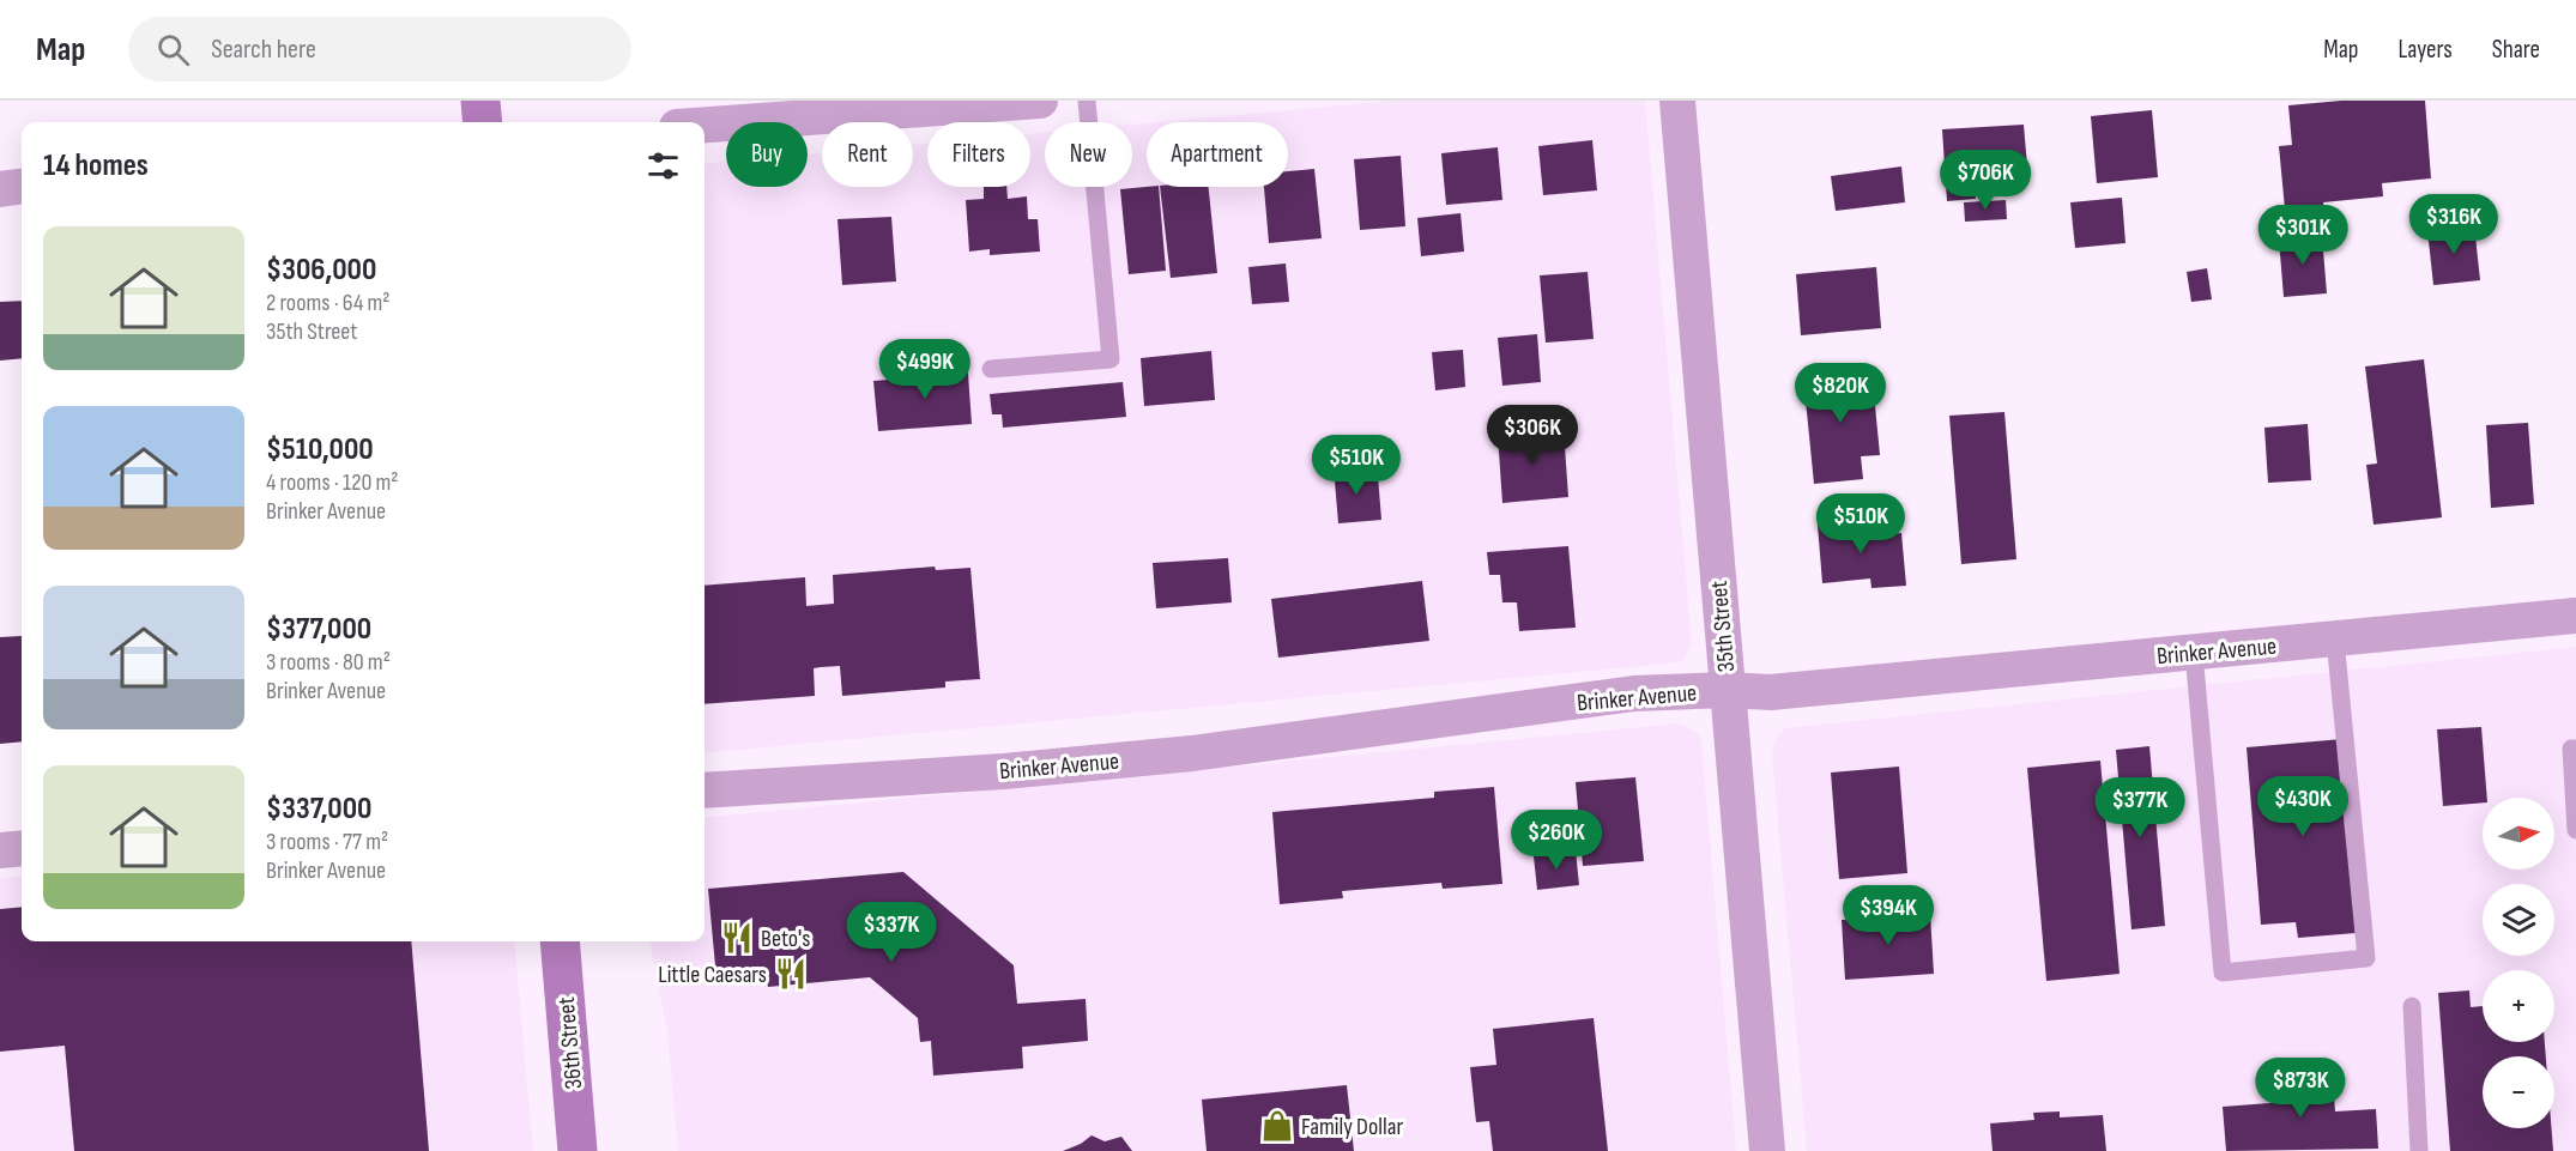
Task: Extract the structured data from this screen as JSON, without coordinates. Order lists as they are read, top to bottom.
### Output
{
  "streets": {
    "main road": ["36th Street"],
    "street": ["35th Street", "Brinker Avenue"]
  },
  "crossings": [
    ["35th Street", "Brinker Avenue"]
  ],
  "places": {
    "restaurant": ["Beto's", "Little Caesars"],
    "shop": ["Family Dollar"]
  },
  "north": "right",
  "page": {
    "header": "Map",
    "search": "Search here",
    "nav": ["Map", "Layers", "Share"],
    "chip": [
      "Buy",
      "Rent",
      "Filters",
      "New",
      "Apartment"
    ],
    "heading": "14 homes",
    "price": [
      "$706K",
      "$316K",
      "$301K",
      "$499K",
      "$820K",
      "$306K",
      "$510K",
      "$510K",
      "$430K",
      "$377K",
      "$260K",
      "$394K",
      "$337K",
      "$873K"
    ],
    "list": [
      {
        "name": "$306,000",
        "note": "2 rooms · 64 m² · 35th Street"
      },
      {
        "name": "$510,000",
        "note": "4 rooms · 120 m² · Brinker Avenue"
      },
      {
        "name": "$377,000",
        "note": "3 rooms · 80 m² · Brinker Avenue"
      },
      {
        "name": "$337,000",
        "note": "3 rooms · 77 m² · Brinker Avenue"
      }
    ],
    "map_buttons": ["+", "−"]
  }
}
